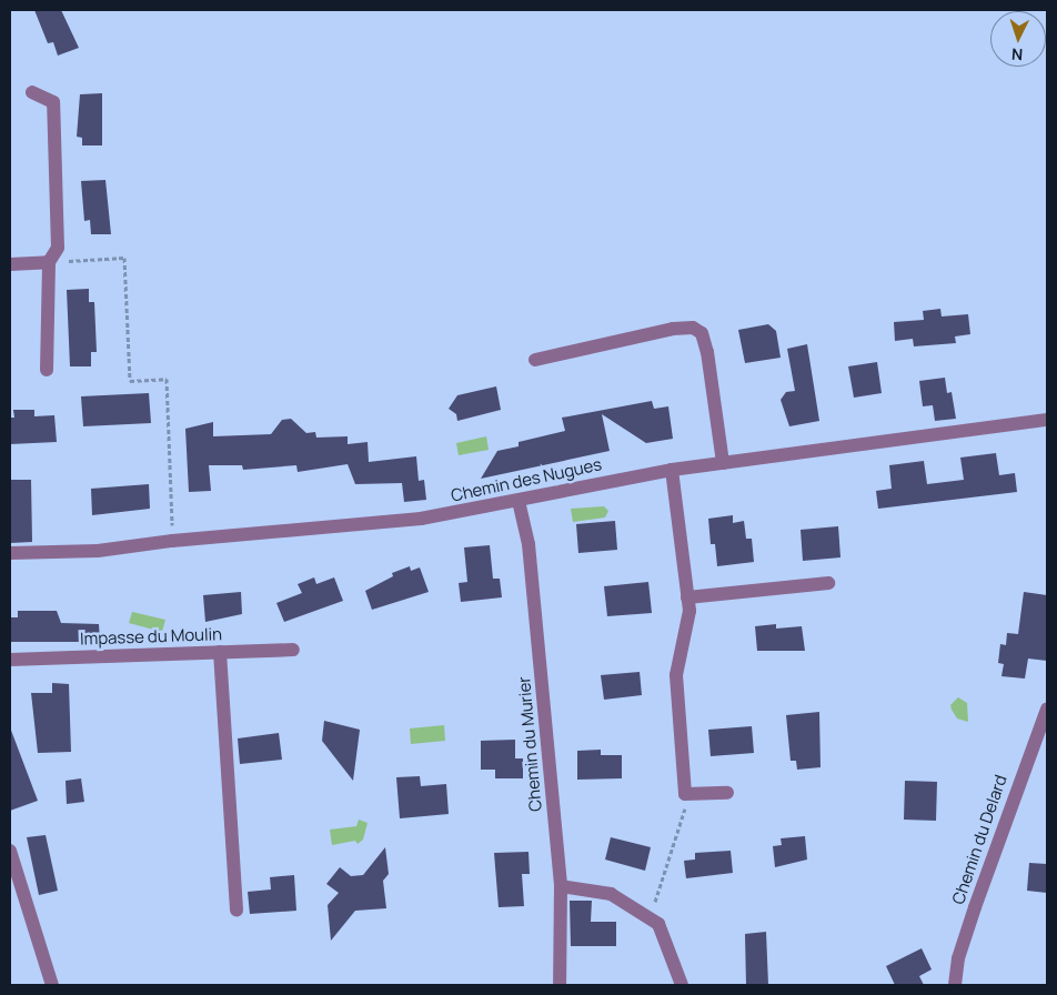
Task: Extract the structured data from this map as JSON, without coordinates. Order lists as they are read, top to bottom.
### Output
{
  "streets": {
    "street": [
      "Chemin des Nugues",
      "Impasse du Moulin",
      "Chemin du Murier",
      "Chemin du Delard"
    ]
  },
  "crossings": [
    ["Chemin des Nugues", "Chemin du Murier"]
  ],
  "north": "bottom"
}
